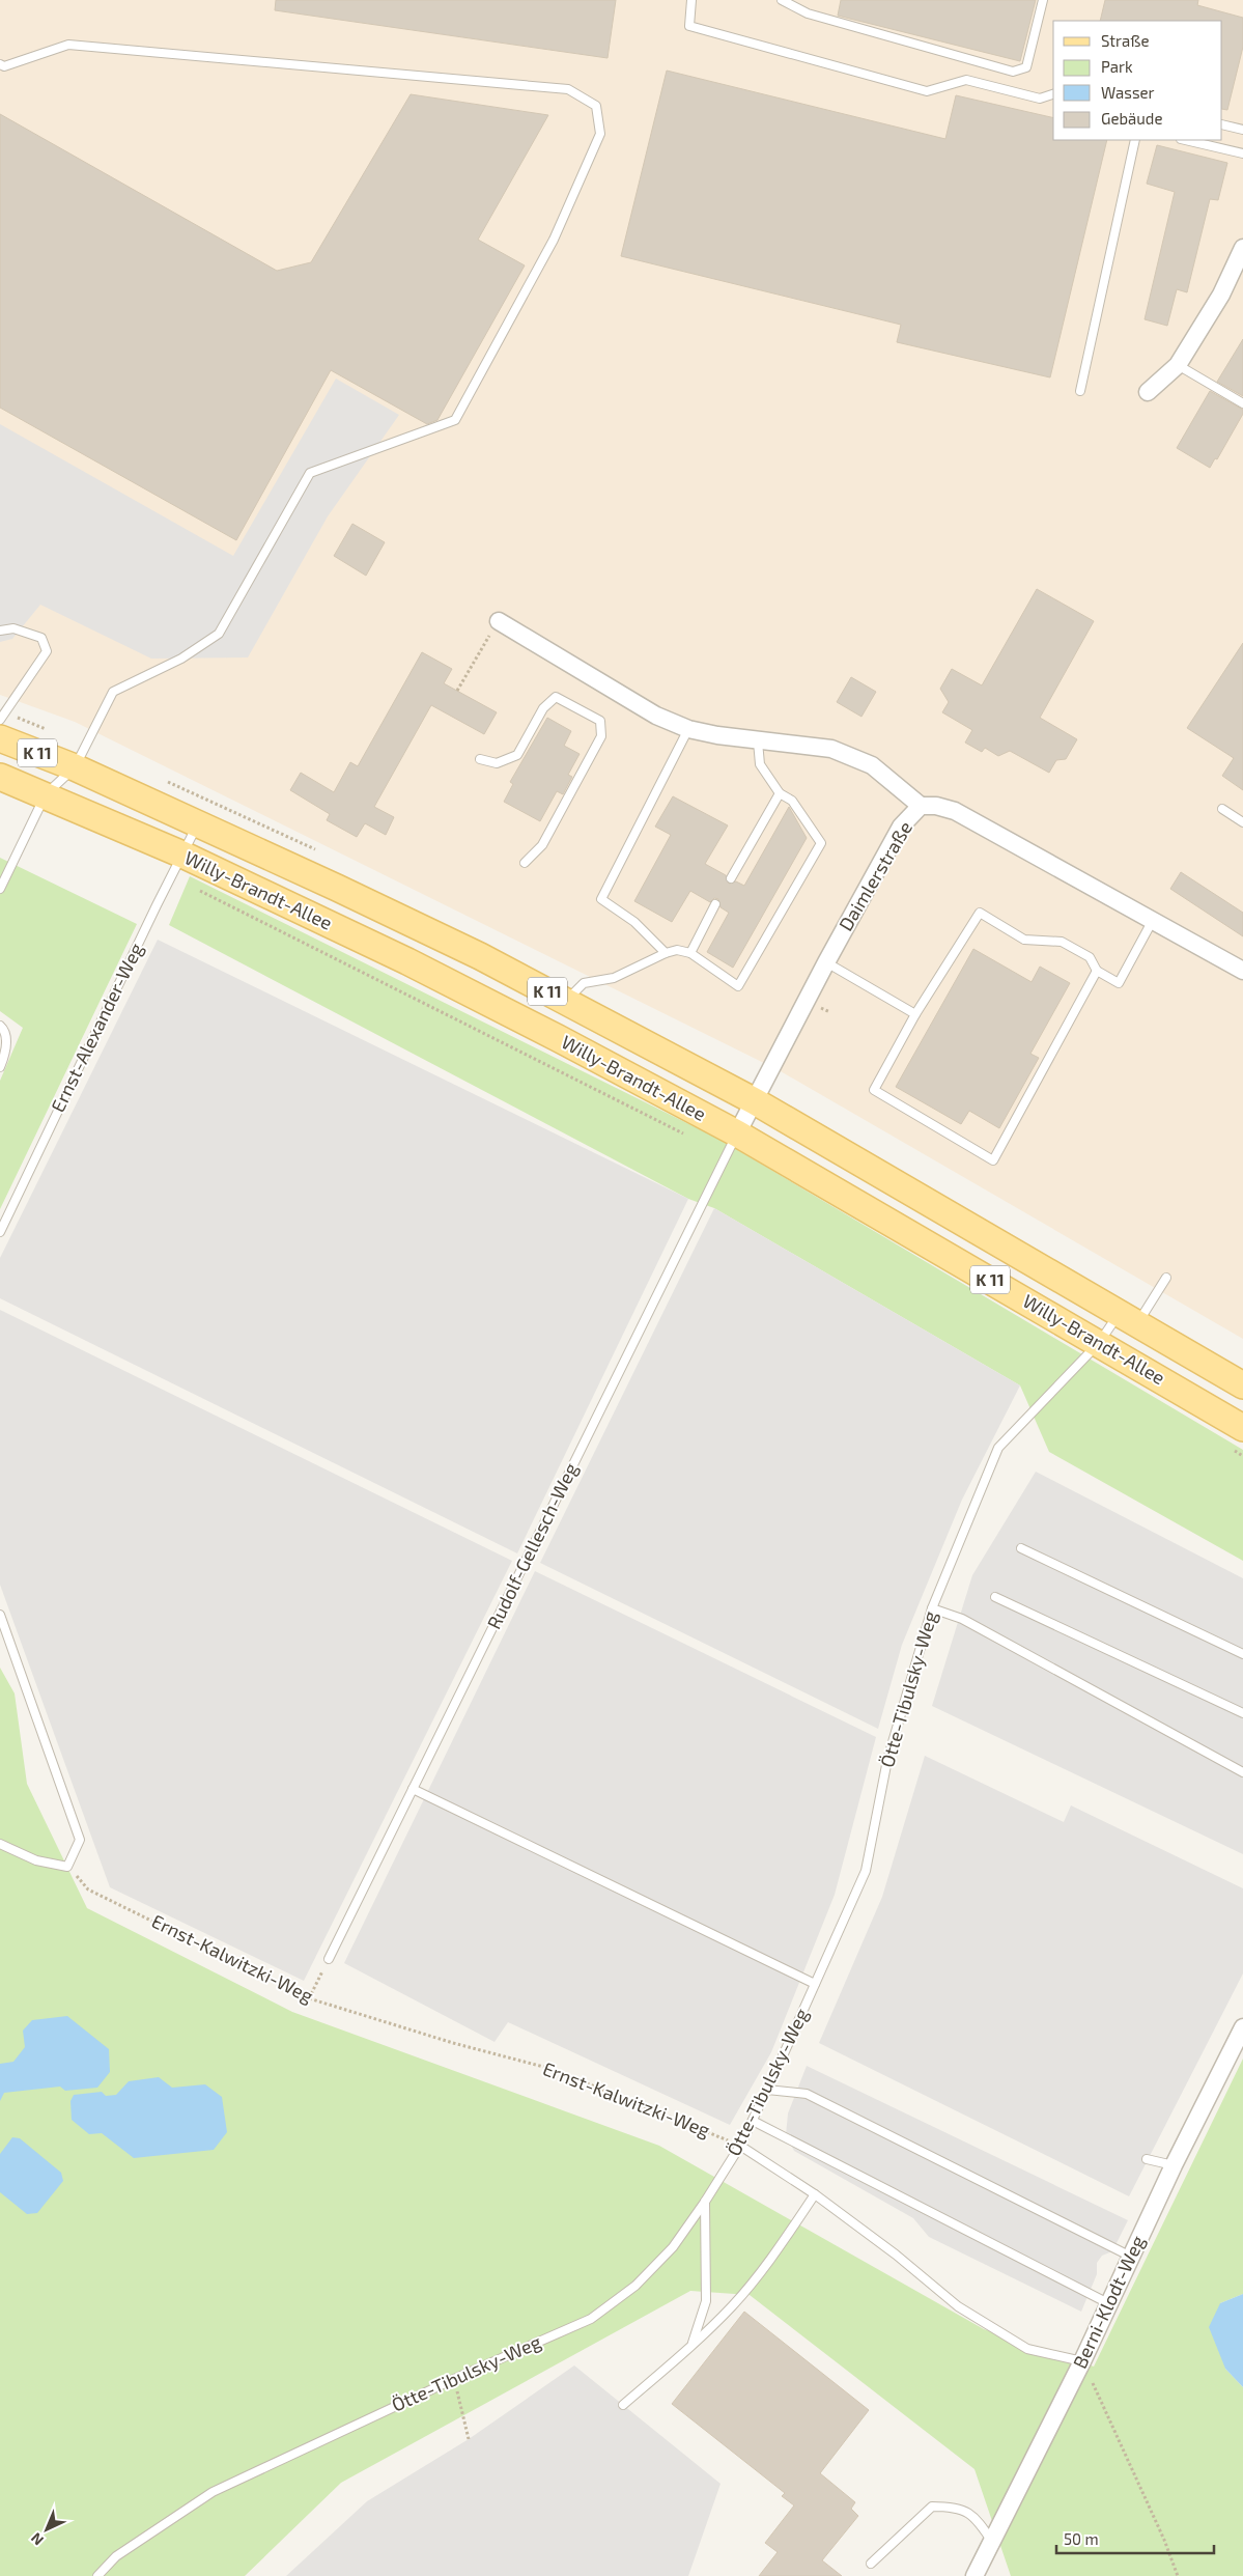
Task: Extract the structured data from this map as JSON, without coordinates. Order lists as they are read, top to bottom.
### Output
{
  "streets": {
    "main road": ["K 11", "Willy-Brandt-Allee"],
    "street": ["Daimlerstraße", "Berni-Klodt-Weg"],
    "lane": ["Ernst-Alexander-Weg", "Rudolf-Gellesch-Weg", "Ötte-Tibulsky-Weg"],
    "path": ["Ernst-Kalwitzki-Weg"]
  },
  "crossings": [
    ["Daimlerstraße", "Willy-Brandt-Allee"],
    ["Daimlerstraße", "Rudolf-Gellesch-Weg"],
    ["Willy-Brandt-Allee", "Ernst-Alexander-Weg"],
    ["Willy-Brandt-Allee", "Rudolf-Gellesch-Weg"],
    ["Willy-Brandt-Allee", "Ötte-Tibulsky-Weg"],
    ["Ötte-Tibulsky-Weg", "Ernst-Kalwitzki-Weg"]
  ],
  "legend": [
    "Straße",
    "Park",
    "Wasser",
    "Gebäude"
  ],
  "scale_bar": "50 m",
  "north": "bottom left"
}
